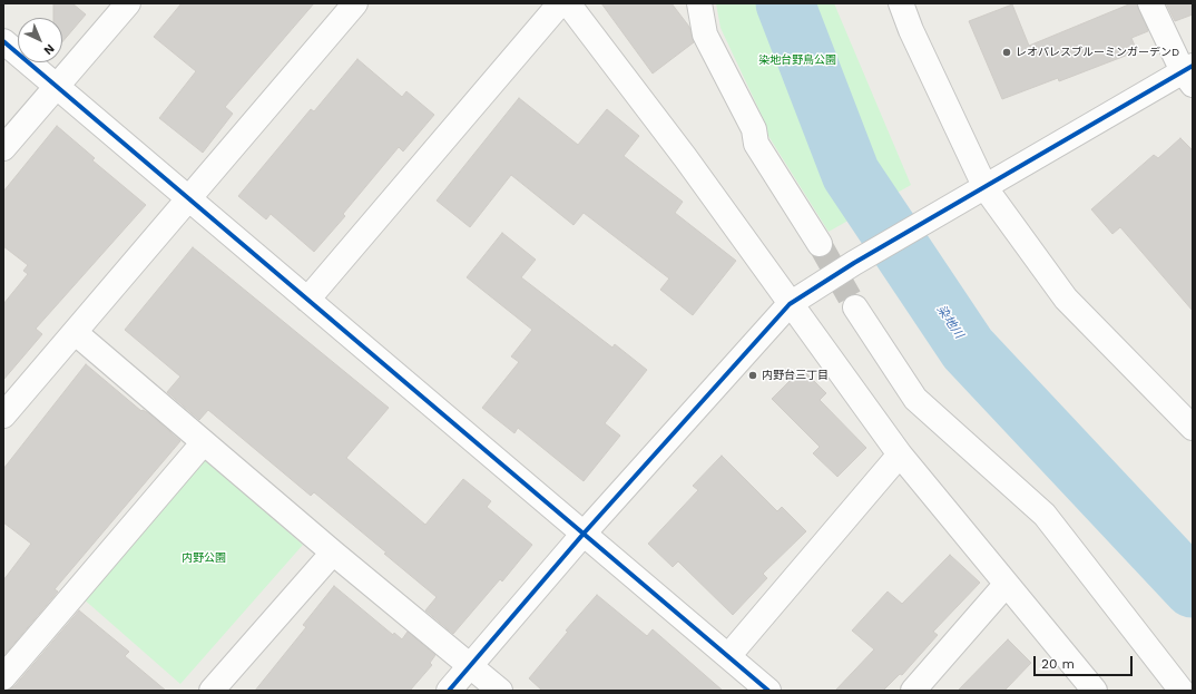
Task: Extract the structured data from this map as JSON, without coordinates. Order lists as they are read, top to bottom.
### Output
{
  "water": ["染地川"],
  "parks": ["染地台野鳥公園", "内野公園"],
  "places": ["レオパレスブルーミンガーデンD", "内野台三丁目"],
  "scale_bar": "20 m",
  "north": "bottom right"
}
